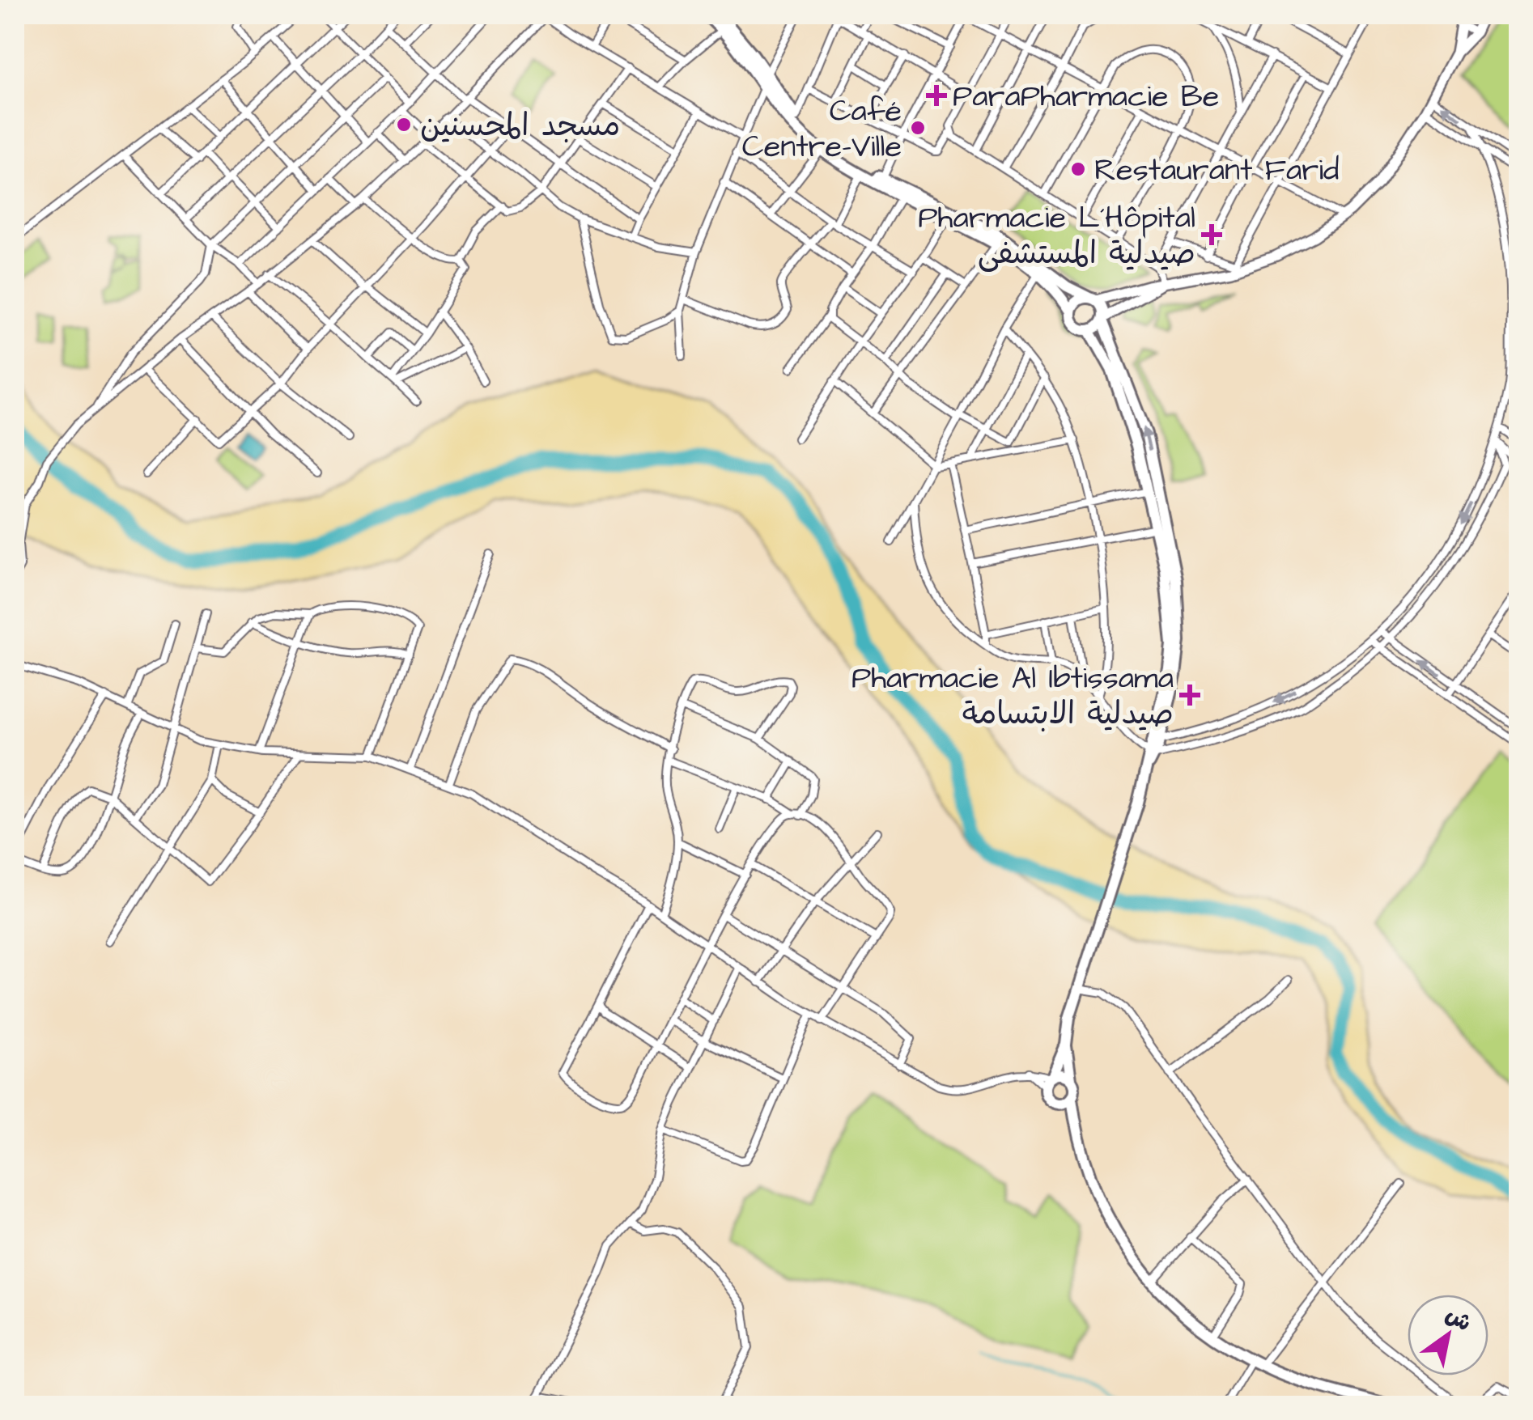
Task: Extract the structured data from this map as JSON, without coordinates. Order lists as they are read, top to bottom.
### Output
{
  "places": {
    "health": ["ParaPharmacie Be", "Pharmacie L´Hôpital صيدلية المستشفى", "Pharmacie Al Ibtissama صيدلية الابتسامة"],
    "other": ["مسجد المحسنين", "Café Centre-Ville", "Restaurant Farid"]
  },
  "north": "top right"
}
